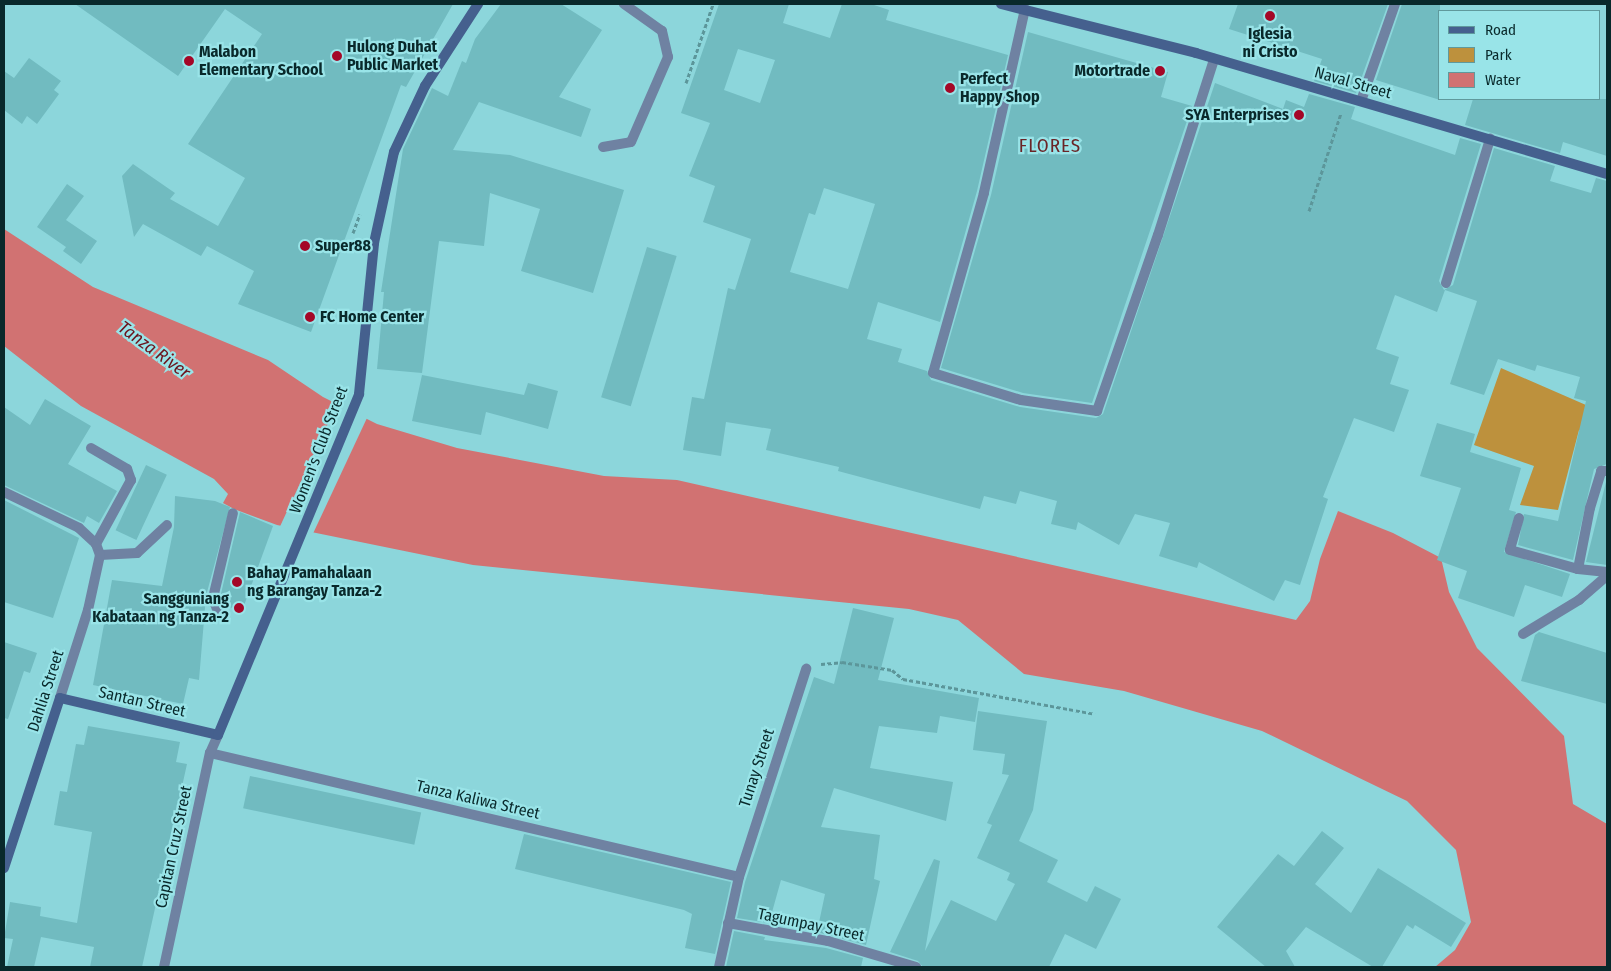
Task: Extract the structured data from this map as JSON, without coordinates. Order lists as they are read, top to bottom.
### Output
{
  "streets": {
    "street": [
      "Naval Street",
      "Women's Club Street",
      "Dahlia Street",
      "Santan Street",
      "Tunay Street",
      "Tanza Kaliwa Street",
      "Capitan Cruz Street",
      "Tagumpay Street"
    ]
  },
  "crossings": [
    ["Women's Club Street", "Santan Street"],
    ["Women's Club Street", "Capitan Cruz Street"],
    ["Dahlia Street", "Santan Street"],
    ["Santan Street", "Capitan Cruz Street"],
    ["Tunay Street", "Tanza Kaliwa Street"],
    ["Tunay Street", "Tagumpay Street"],
    ["Tanza Kaliwa Street", "Capitan Cruz Street"]
  ],
  "districts": ["FLORES"],
  "water": ["Tanza River"],
  "places": [
    "Iglesia ni Cristo",
    "Hulong Duhat Public Market",
    "Malabon Elementary School",
    "Motortrade",
    "Perfect Happy Shop",
    "SYA Enterprises",
    "Super88",
    "FC Home Center",
    "Bahay Pamahalaan ng Barangay Tanza-2",
    "Sangguniang Kabataan ng Tanza-2"
  ],
  "legend": ["Road", "Park", "Water"]
}
